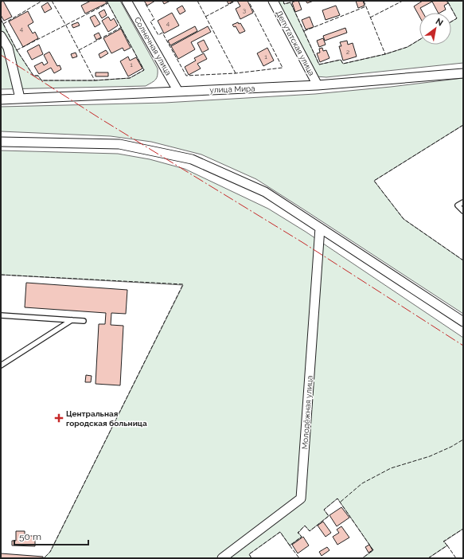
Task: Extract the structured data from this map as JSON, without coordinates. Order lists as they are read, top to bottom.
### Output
{
  "streets": {
    "street": [
      "Депутатская улица",
      "Солнечная улица",
      "улица Мира",
      "Молодёжная улица"
    ]
  },
  "crossings": [
    ["Депутатская улица", "улица Мира"],
    ["Солнечная улица", "улица Мира"]
  ],
  "places": {
    "health": ["Центральная городская больница"]
  },
  "house_numbers": [
    "3",
    "4",
    "4",
    "2",
    "1",
    "1"
  ],
  "scale_bar": "50 m",
  "north": "top right"
}
